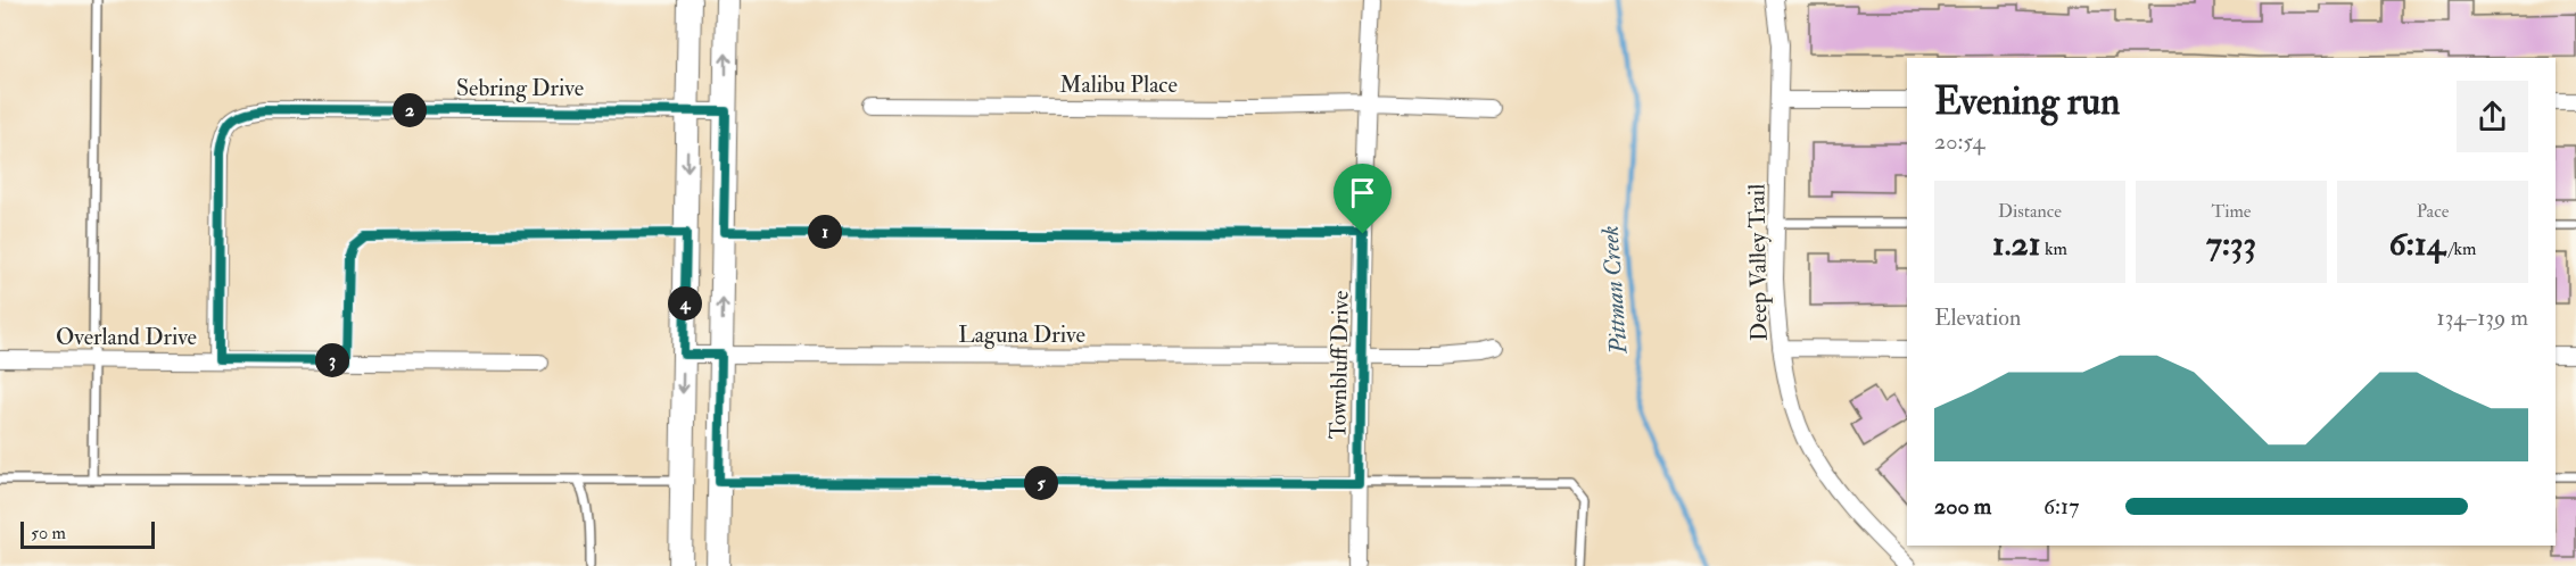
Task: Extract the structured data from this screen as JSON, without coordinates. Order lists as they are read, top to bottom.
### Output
{
  "streets": {
    "street": [
      "Malibu Place",
      "Sebring Drive",
      "Deep Valley Trail",
      "Laguna Drive",
      "Overland Drive",
      "Townbluff Drive"
    ]
  },
  "crossings": [
    ["Malibu Place", "Townbluff Drive"],
    ["Sebring Drive", "Overland Drive"],
    ["Laguna Drive", "Townbluff Drive"]
  ],
  "water": ["Pittman Creek"],
  "scale_bar": "50 m",
  "page": {
    "heading": ["Evening run", "20:54"],
    "pins": [
      "2",
      "1",
      "4",
      "3",
      "5"
    ],
    "stats": [
      ["Distance", "1.21 km"],
      ["Time", "7:33"],
      ["Pace", "6:14 /km"]
    ],
    "chart": ["Elevation", "134–139 m"],
    "list": [
      {
        "name": "200 m",
        "note": "6:17"
      }
    ],
    "scale": "50 m"
  }
}
